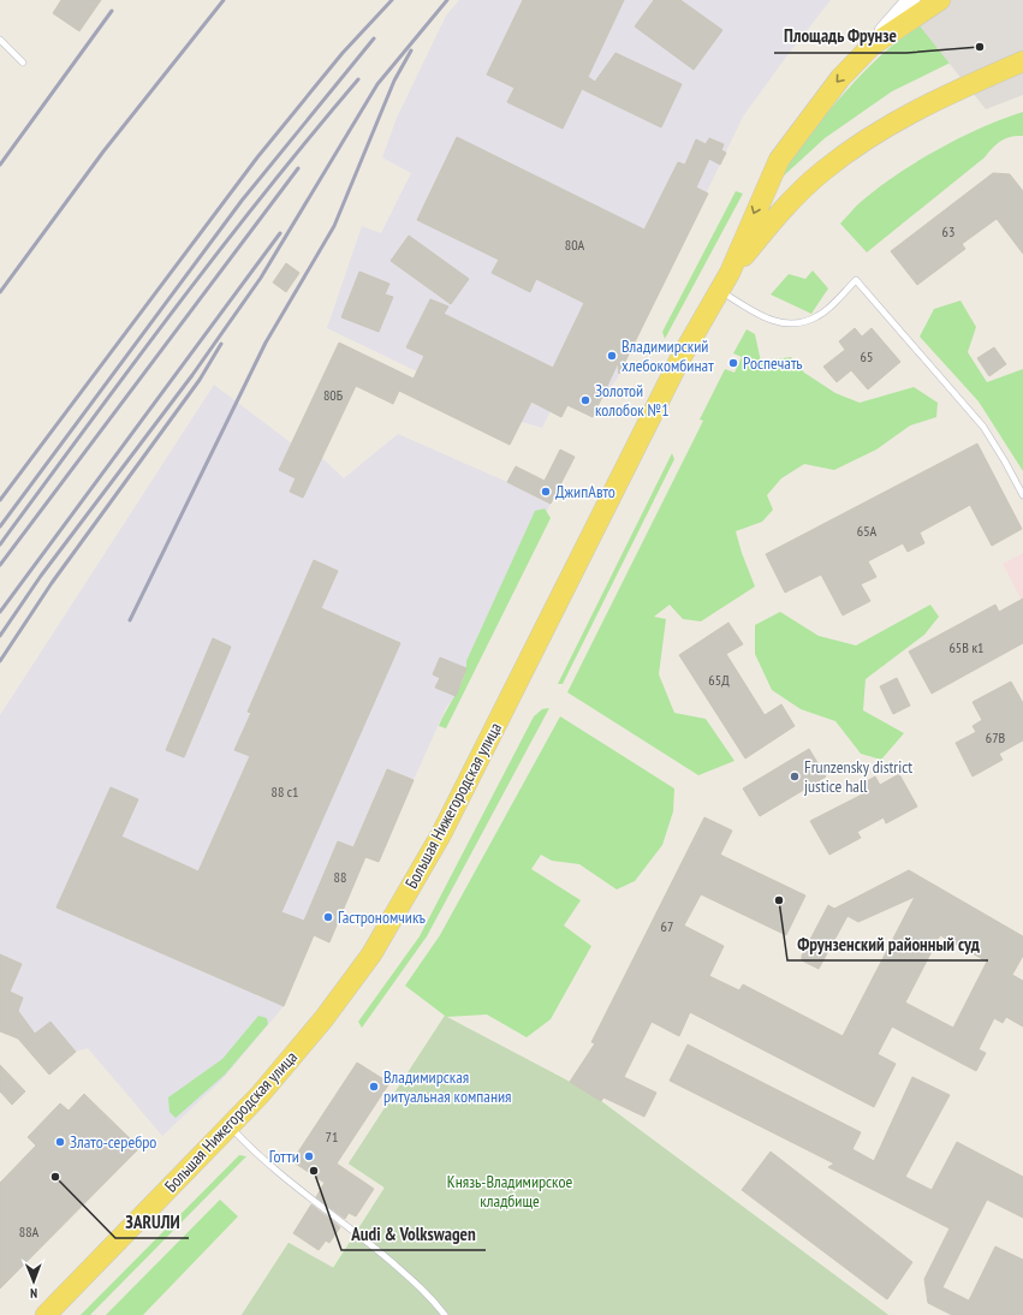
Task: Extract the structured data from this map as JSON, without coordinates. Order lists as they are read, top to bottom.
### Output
{
  "streets": {
    "main road": ["Большая Нижегородская улица"]
  },
  "parks": ["Князь-Владимирское кладбище"],
  "places": [
    "Площадь Фрунзе",
    "Владимирский хлебокомбинат",
    "Роспечать",
    "Золотой колобок №1",
    "ДжипАвто",
    "Frunzensky district justice hall",
    "Фрунзенский районный суд",
    "Гастрономчикъ",
    "Владимирская ритуальная компания",
    "Злато-серебро",
    "Готти",
    "Audi & Volkswagen",
    "ЗАRUЛИ"
  ],
  "house_numbers": [
    "63",
    "80А",
    "65",
    "80Б",
    "65А",
    "65В к1",
    "65Д",
    "67В",
    "88 с1",
    "88",
    "67",
    "71",
    "88А"
  ],
  "north": "bottom"
}
